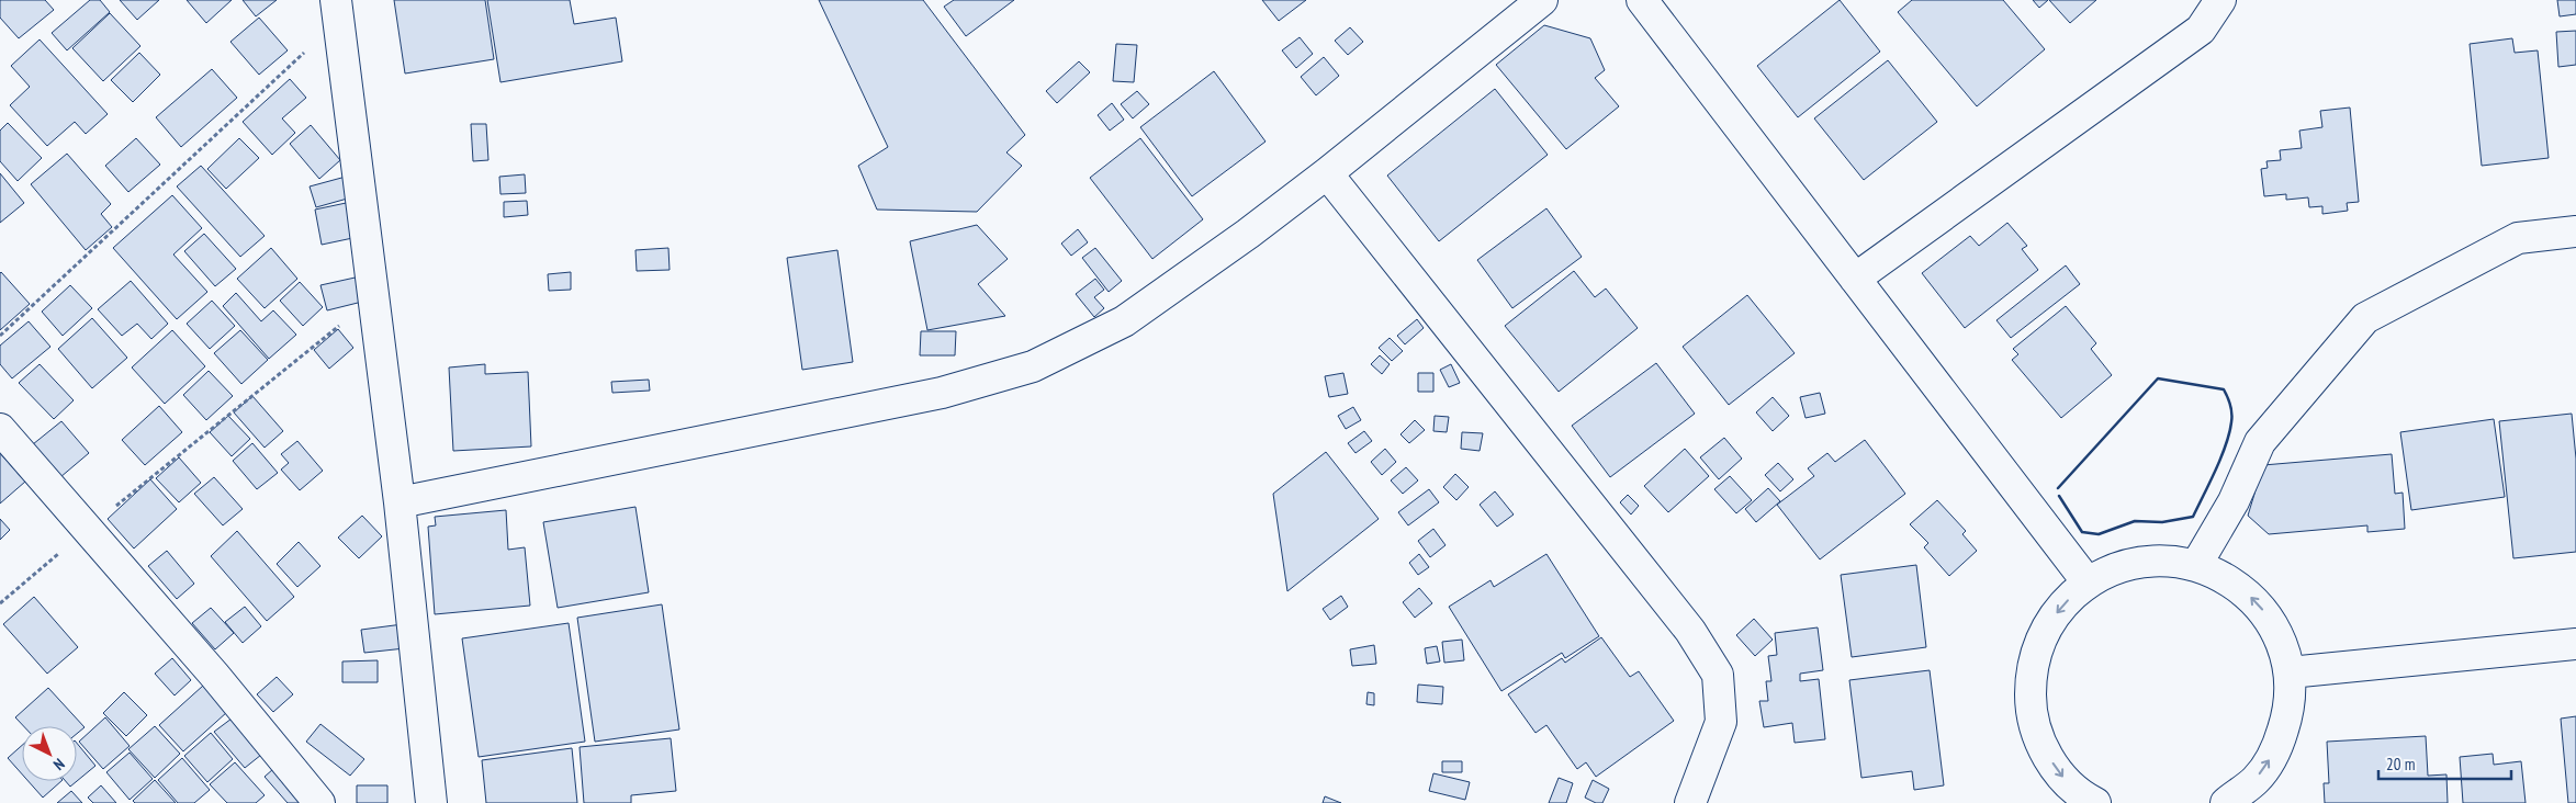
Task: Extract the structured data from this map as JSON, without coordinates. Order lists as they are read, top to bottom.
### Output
{
  "scale_bar": "20 m",
  "north": "bottom right"
}
